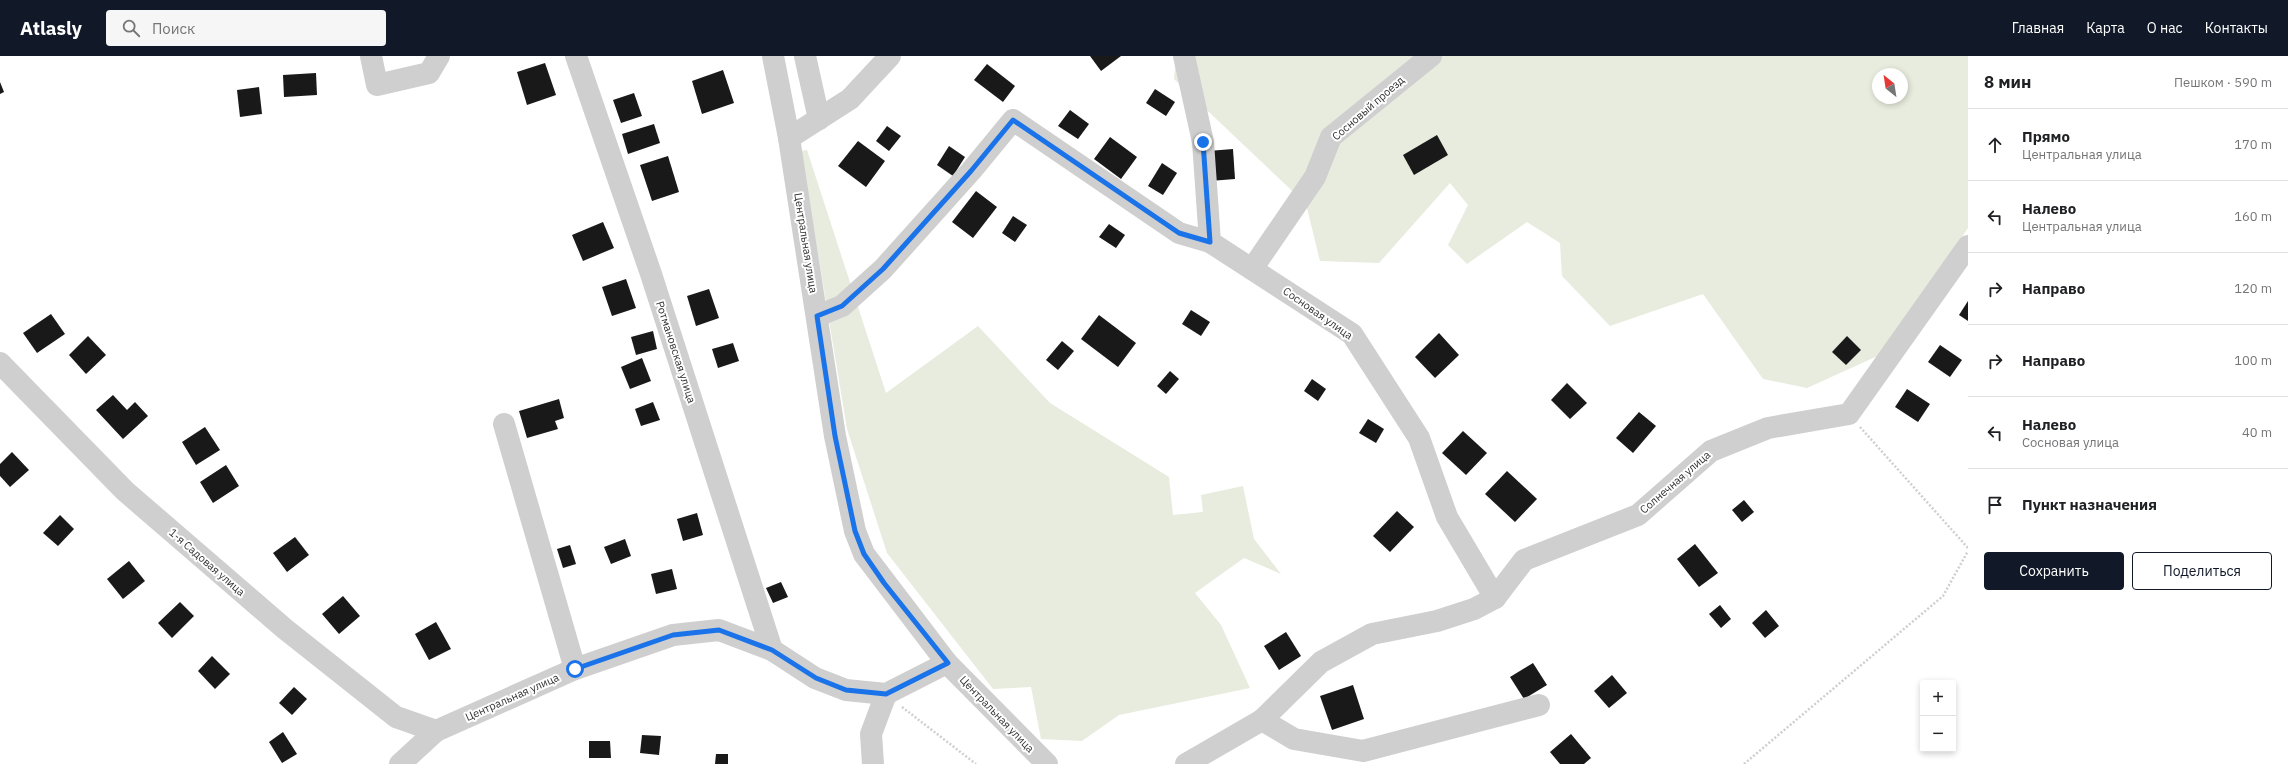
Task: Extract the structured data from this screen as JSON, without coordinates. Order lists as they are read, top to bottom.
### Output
{
  "streets": {
    "street": [
      "Сосновый проезд",
      "Центральная улица",
      "Сосновая улица",
      "Ротмановская улица",
      "Солнечная улица",
      "1-я Садовая улица"
    ]
  },
  "crossings": [
    ["Сосновый проезд", "Сосновая улица"],
    ["Центральная улица", "Сосновая улица"],
    ["Центральная улица", "Ротмановская улица"],
    ["Центральная улица", "1-я Садовая улица"],
    ["Сосновая улица", "Солнечная улица"]
  ],
  "north": "top left",
  "page": {
    "header": "Atlasly",
    "search": "Поиск",
    "nav": [
      "Главная",
      "Карта",
      "О нас",
      "Контакты"
    ],
    "heading": ["8 мин", "Пешком · 590 m"],
    "list": [
      ["Прямо", "Центральная улица", "170 m"],
      ["Налево", "Центральная улица", "160 m"],
      ["Направо", "120 m"],
      ["Направо", "100 m"],
      ["Налево", "Сосновая улица", "40 m"],
      "Пункт назначения"
    ],
    "buttons": ["Сохранить", "Поделиться"],
    "map_buttons": ["+", "−"]
  }
}
